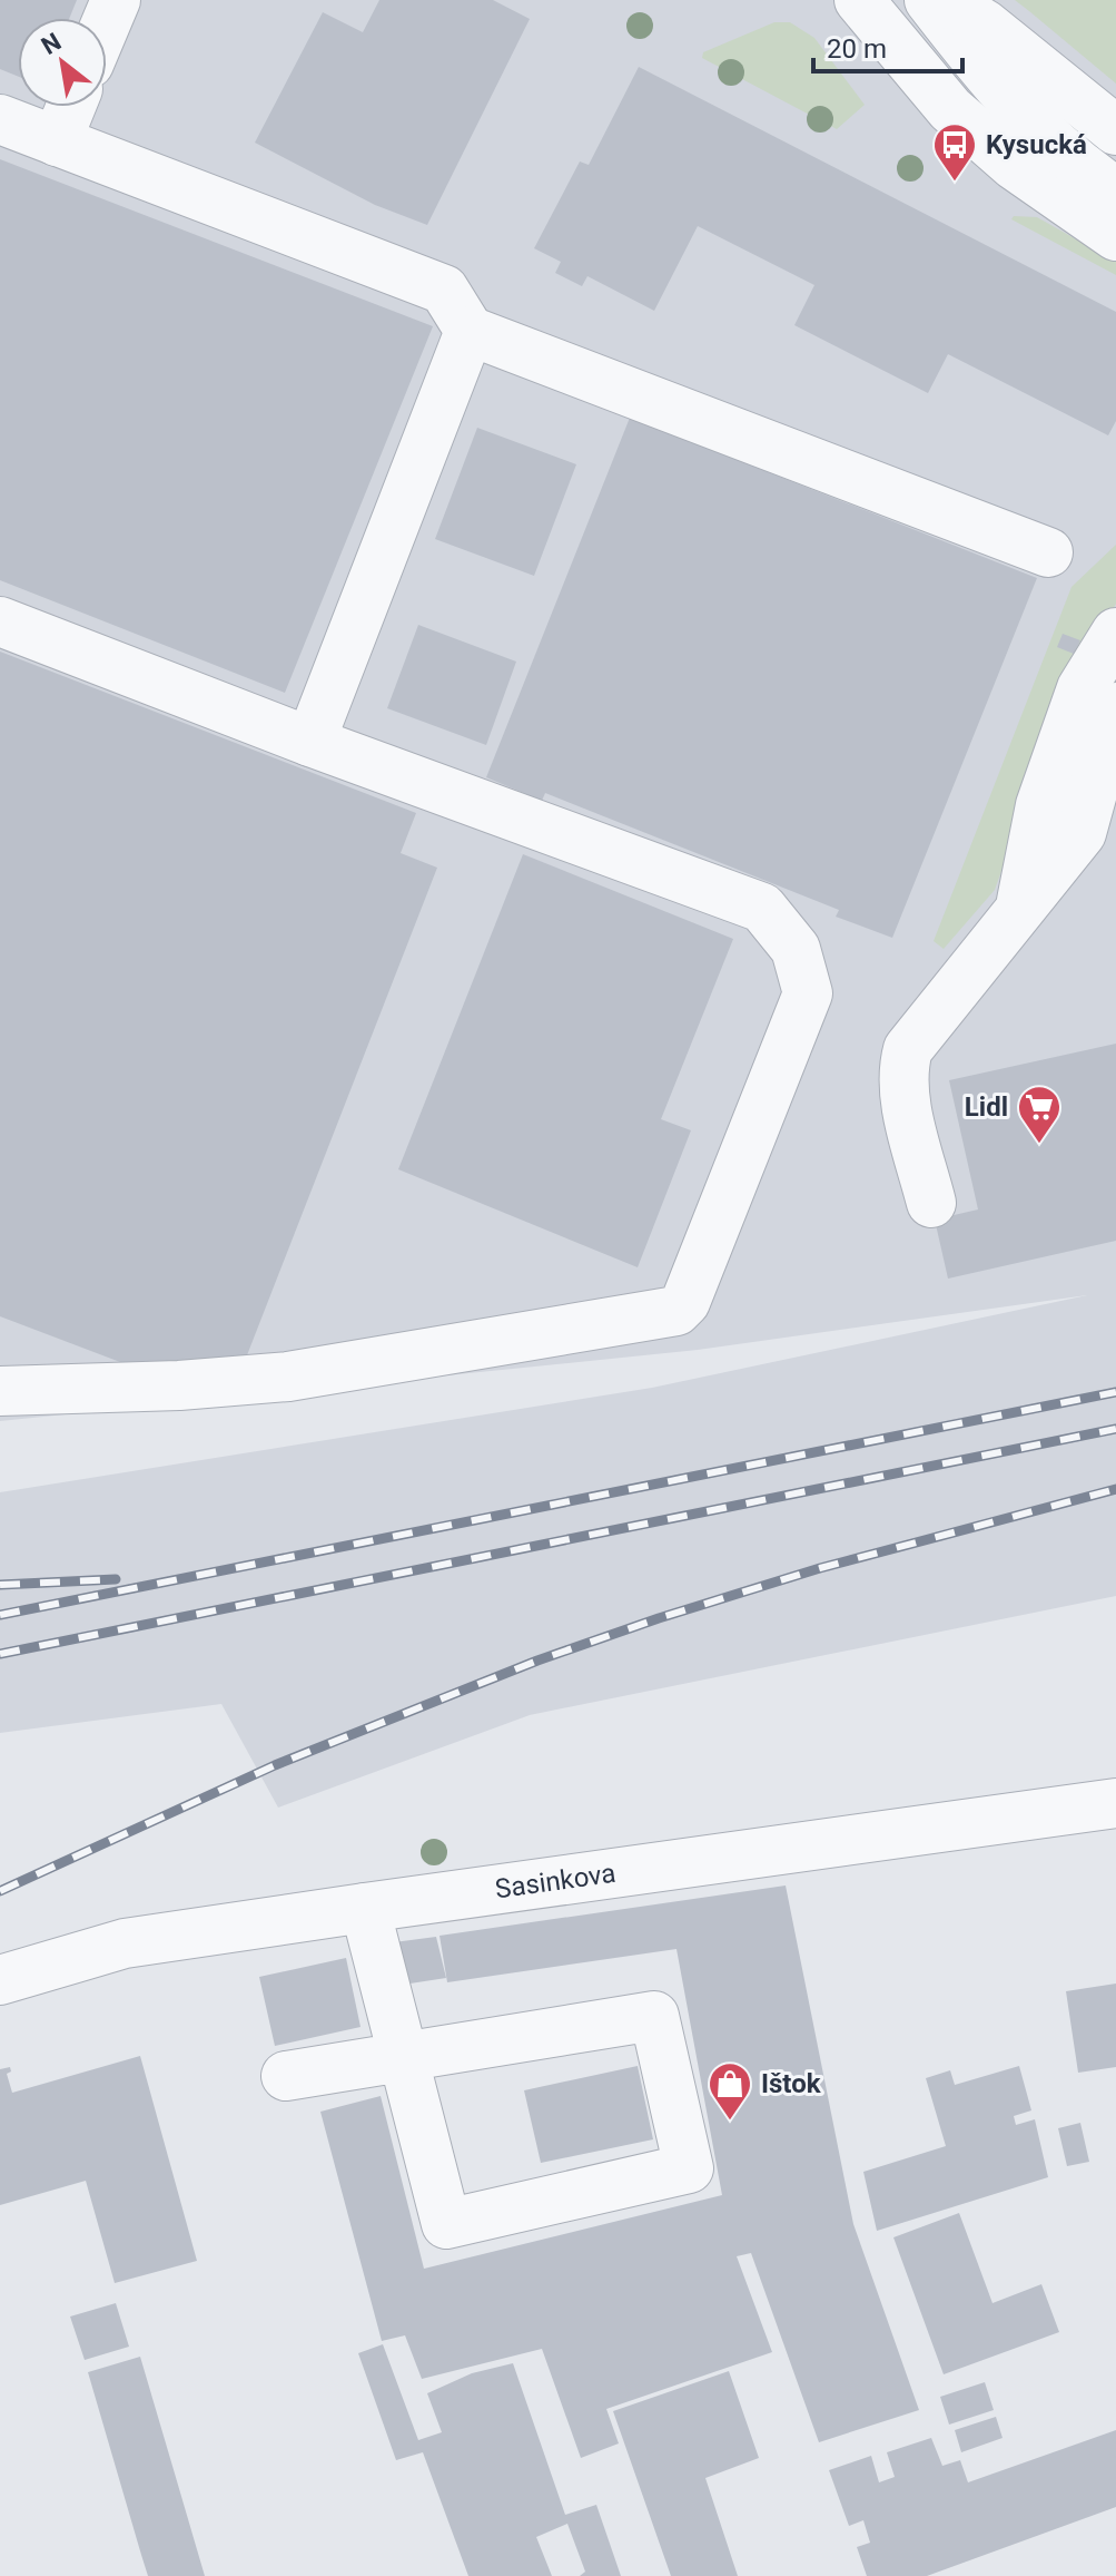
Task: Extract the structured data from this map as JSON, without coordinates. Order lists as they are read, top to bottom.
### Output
{
  "streets": {
    "street": ["Sasinkova"]
  },
  "places": {
    "bus stop": ["Kysucká"],
    "supermarket": ["Lidl"],
    "shop": ["Ištok"]
  },
  "scale_bar": "20 m",
  "north": "top left"
}
